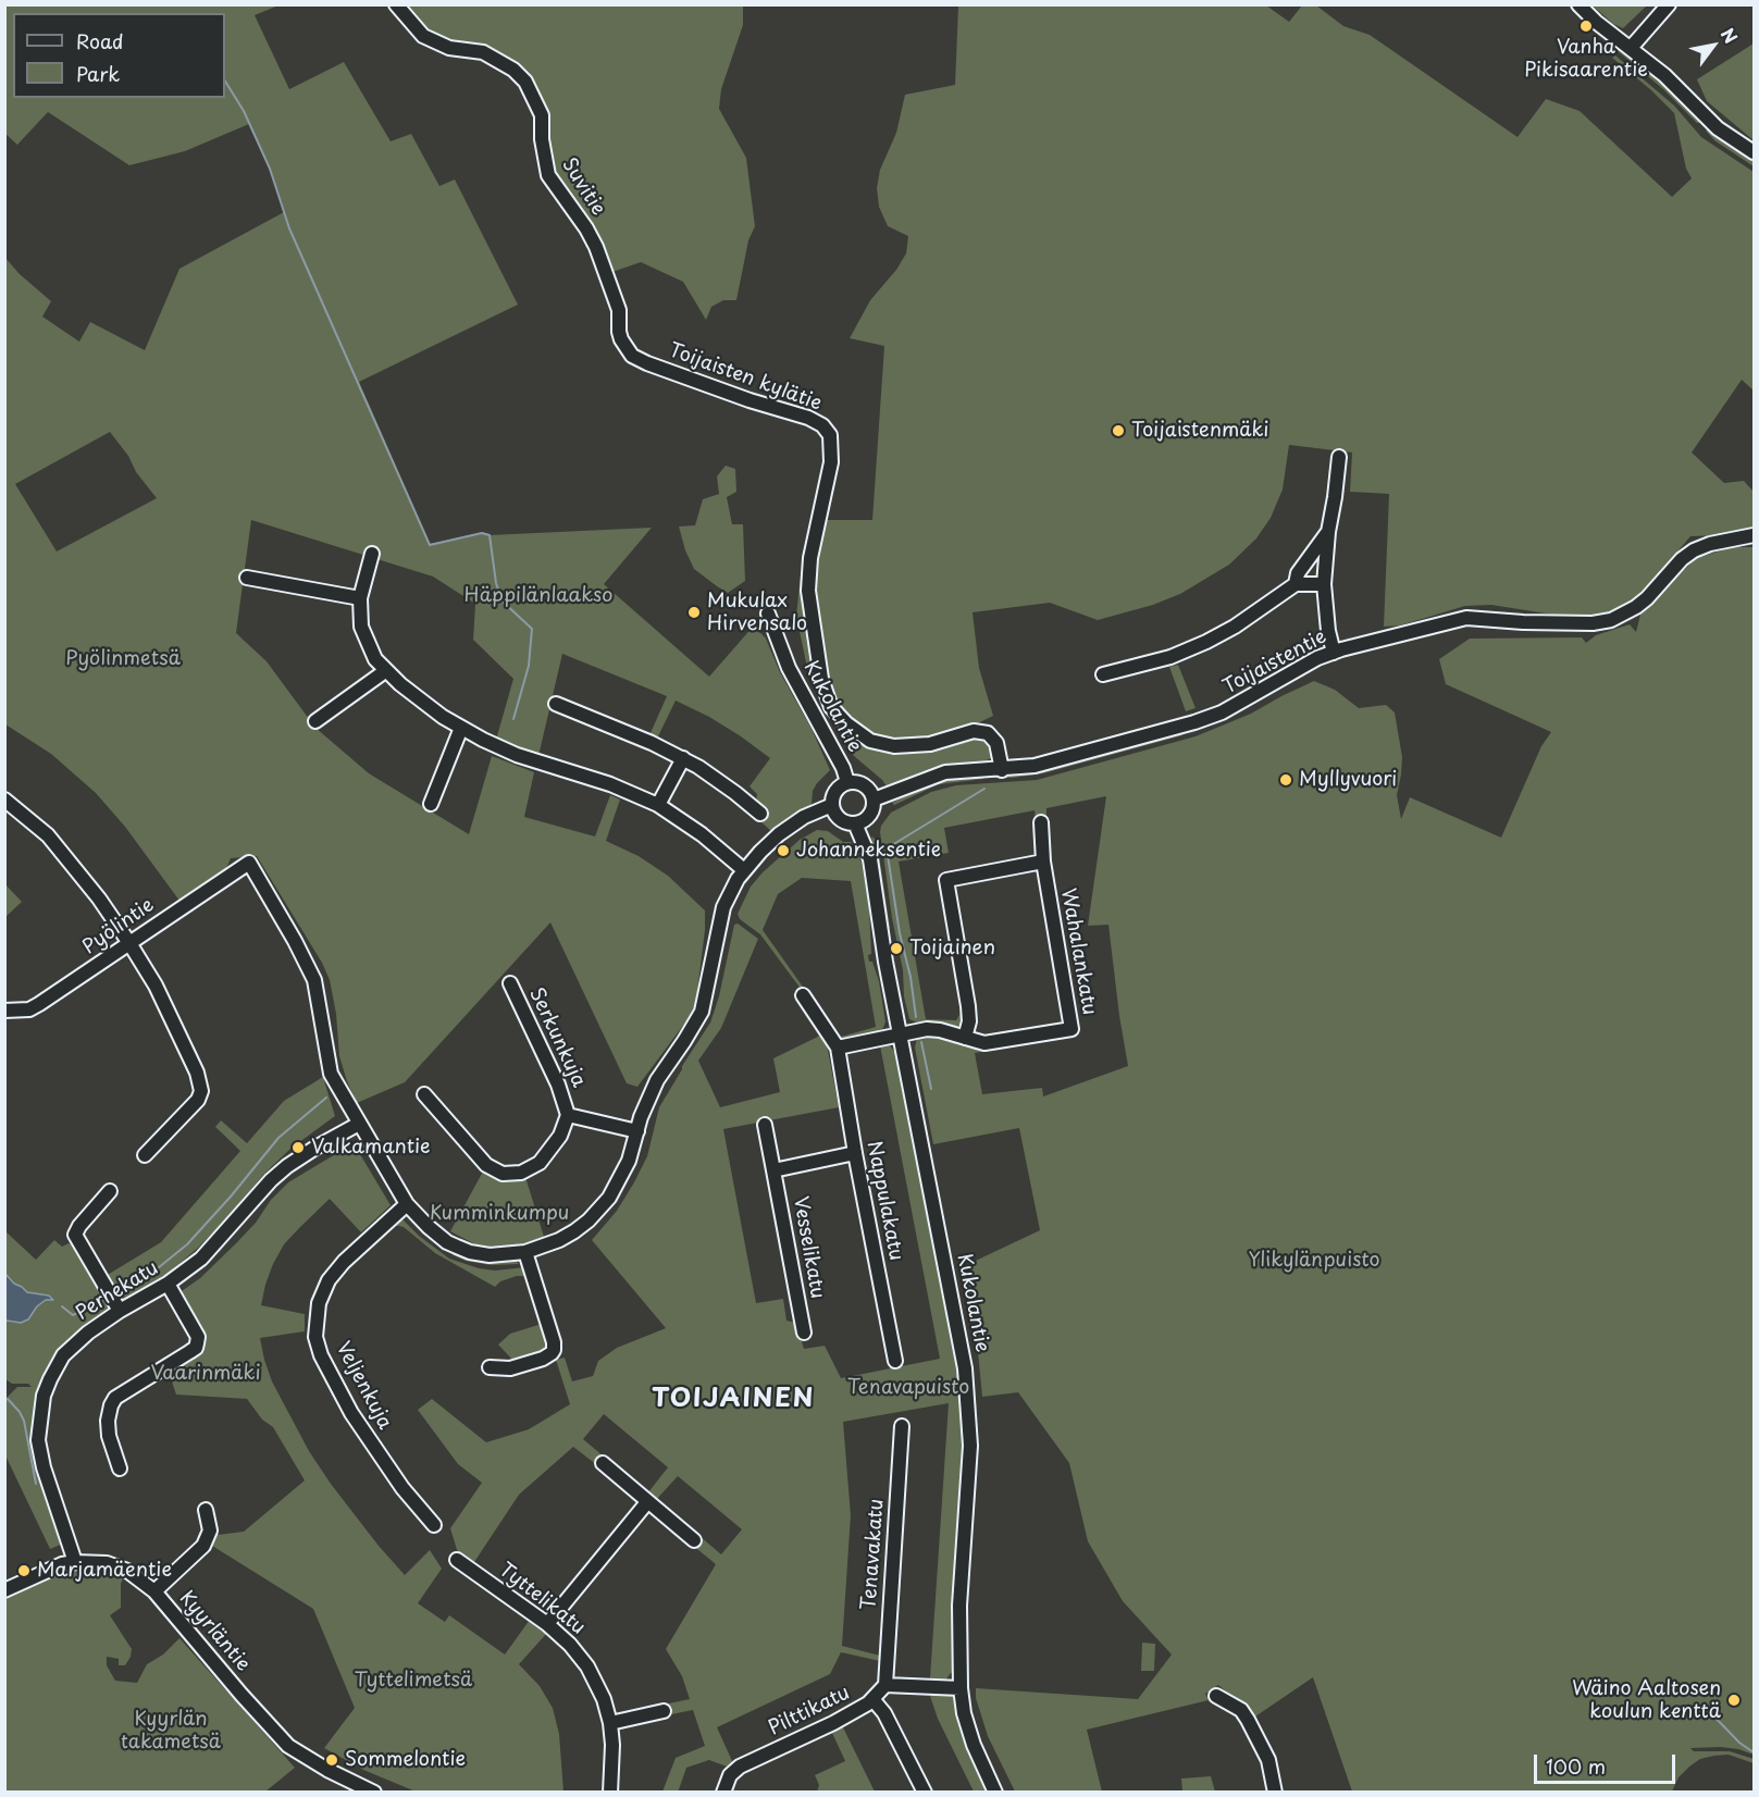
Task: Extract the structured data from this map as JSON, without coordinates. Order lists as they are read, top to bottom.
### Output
{
  "streets": {
    "street": [
      "Suvitie",
      "Toijaisten kylätie",
      "Toijaistentie",
      "Kukolantie",
      "Pyölintie",
      "Wahalankatu",
      "Serkunkuja",
      "Nappulakatu",
      "Vesselikatu",
      "Perhekatu",
      "Veljenkuja",
      "Tenavakatu",
      "Tyttelikatu",
      "Kyyrläntie",
      "Pilttikatu"
    ]
  },
  "crossings": [
    ["Suvitie", "Toijaisten kylätie"],
    ["Toijaisten kylätie", "Toijaistentie"],
    ["Toijaistentie", "Kukolantie"],
    ["Kukolantie", "Wahalankatu"],
    ["Pyölintie", "Perhekatu"],
    ["Perhekatu", "Kyyrläntie"],
    ["Tenavakatu", "Pilttikatu"]
  ],
  "districts": ["TOIJAINEN"],
  "parks": [
    "Häppilänlaakso",
    "Pyölinmetsä",
    "Kumminkumpu",
    "Ylikylänpuisto",
    "Vaarinmäki",
    "Tenavapuisto",
    "Tyttelimetsä",
    "Kyyrlän takametsä"
  ],
  "places": [
    "Vanha Pikisaarentie",
    "Toijaistenmäki",
    "Mukulax Hirvensalo",
    "Myllyvuori",
    "Johanneksentie",
    "Toijainen",
    "Valkamantie",
    "Marjamäentie",
    "Wäino Aaltosen koulun kenttä",
    "Sommelontie"
  ],
  "legend": ["Road", "Park"],
  "scale_bar": "100 m",
  "north": "top right"
}
